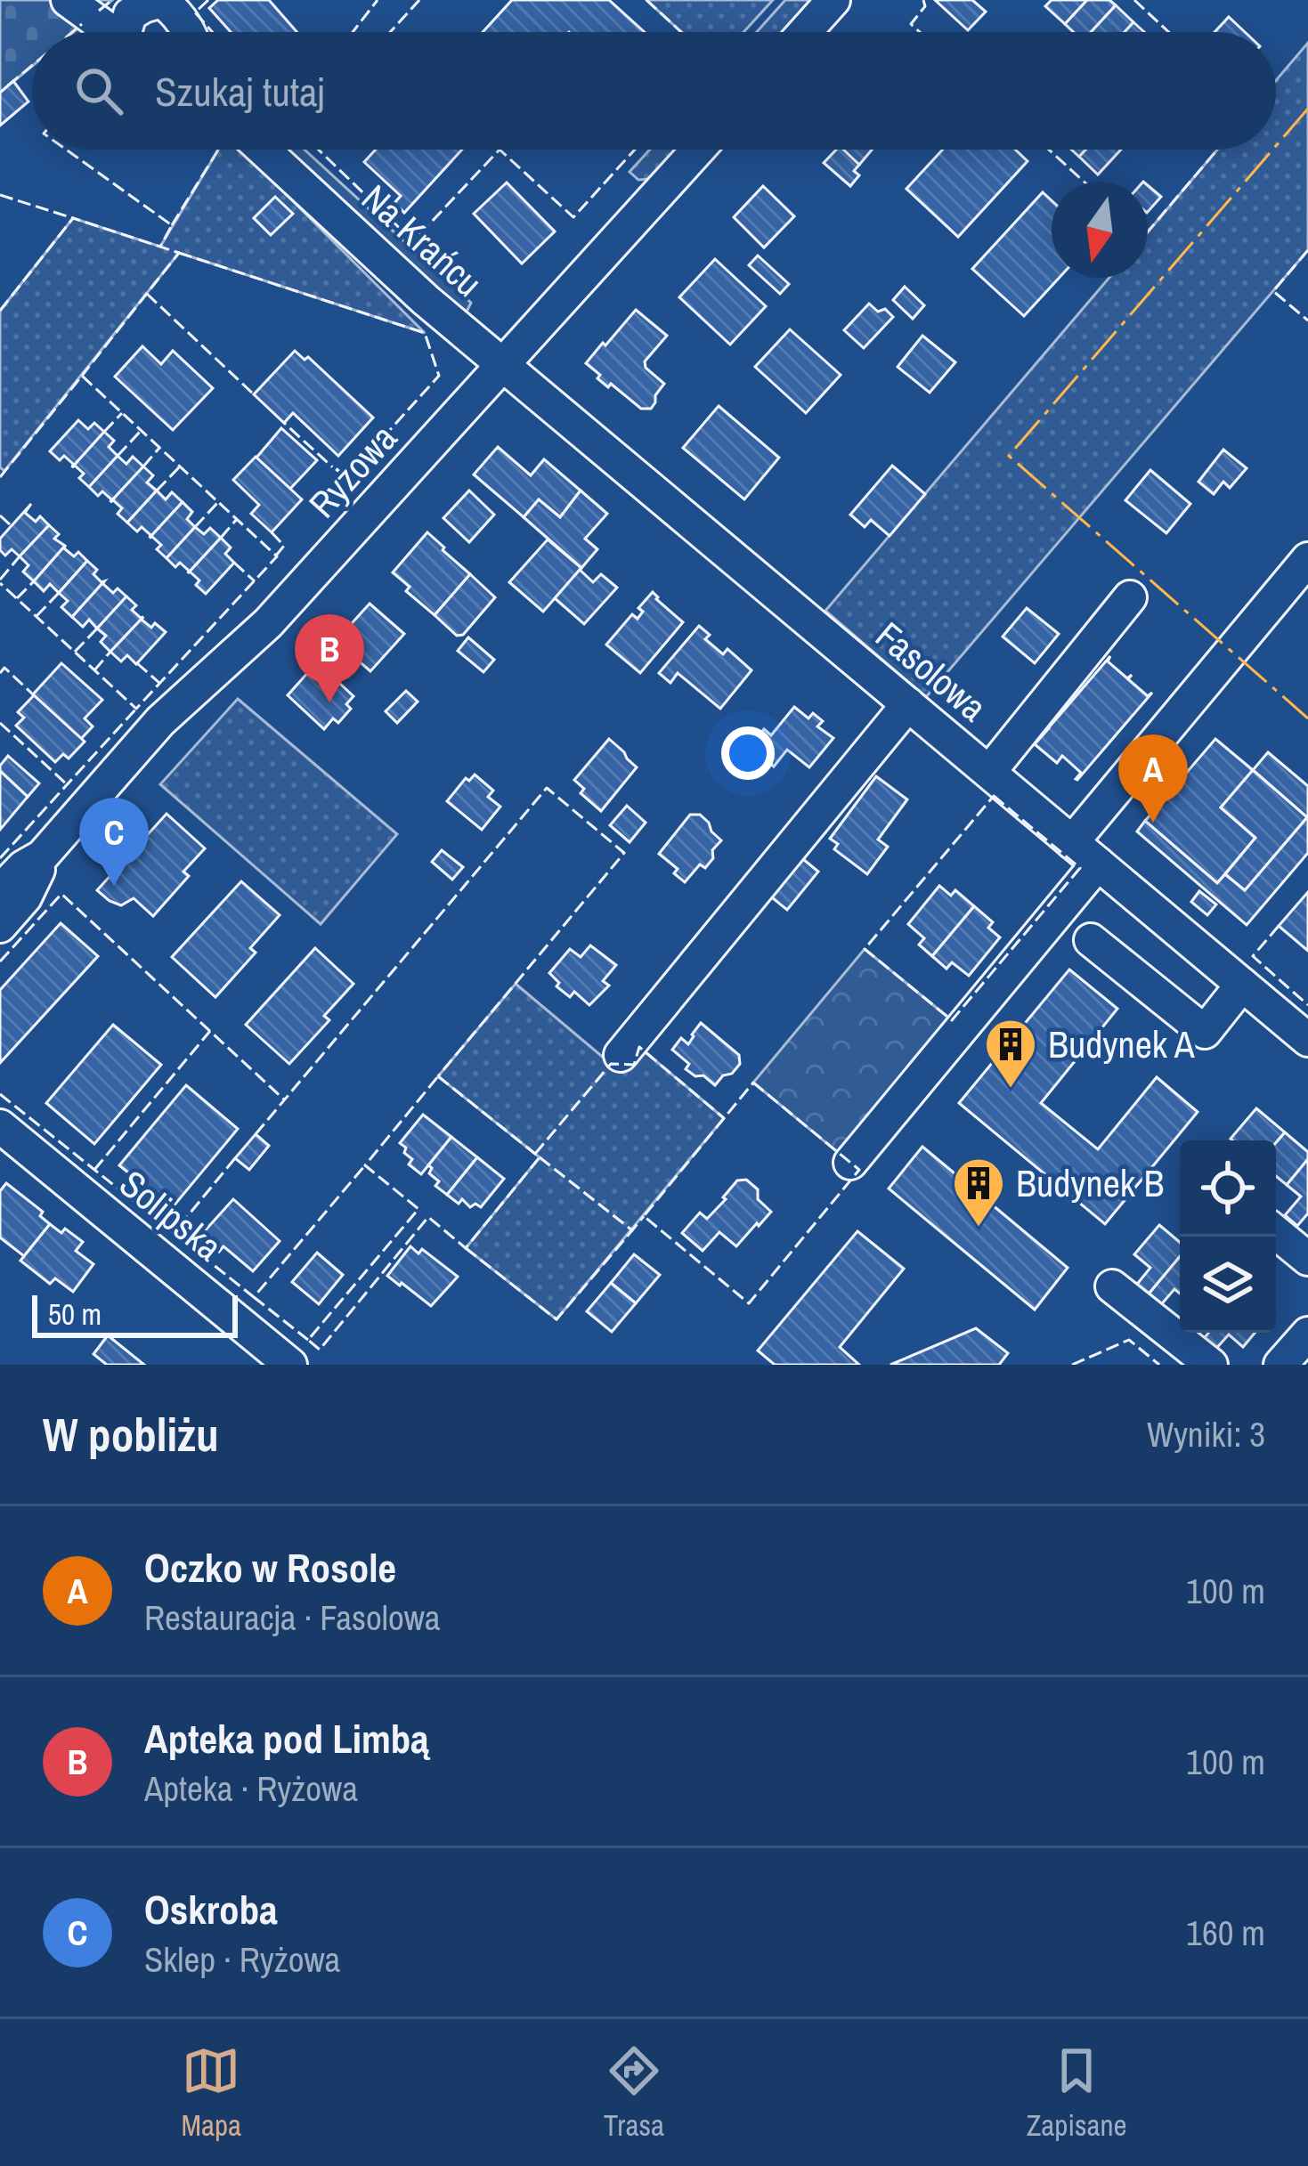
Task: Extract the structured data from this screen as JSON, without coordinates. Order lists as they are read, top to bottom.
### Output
{
  "streets": {
    "street": [
      "Na Krańcu",
      "Ryżowa",
      "Fasolowa",
      "Solipska"
    ]
  },
  "crossings": [
    ["Na Krańcu", "Ryżowa"],
    ["Na Krańcu", "Fasolowa"],
    ["Ryżowa", "Fasolowa"]
  ],
  "places": {
    "building": ["Budynek A", "Budynek B"]
  },
  "scale_bar": "50 m",
  "north": "bottom",
  "page": {
    "search": "Szukaj tutaj",
    "pins": ["B", "A", "C"],
    "scale": "50 m",
    "heading": ["W pobliżu", "Wyniki: 3"],
    "list": [
      {
        "mark": "A",
        "name": "Oczko w Rosole",
        "note": "Restauracja · Fasolowa",
        "value": "100 m"
      },
      {
        "mark": "B",
        "name": "Apteka pod Limbą",
        "note": "Apteka · Ryżowa",
        "value": "100 m"
      },
      {
        "mark": "C",
        "name": "Oskroba",
        "note": "Sklep · Ryżowa",
        "value": "160 m"
      }
    ],
    "nav": ["Mapa", "Trasa", "Zapisane"]
  }
}
